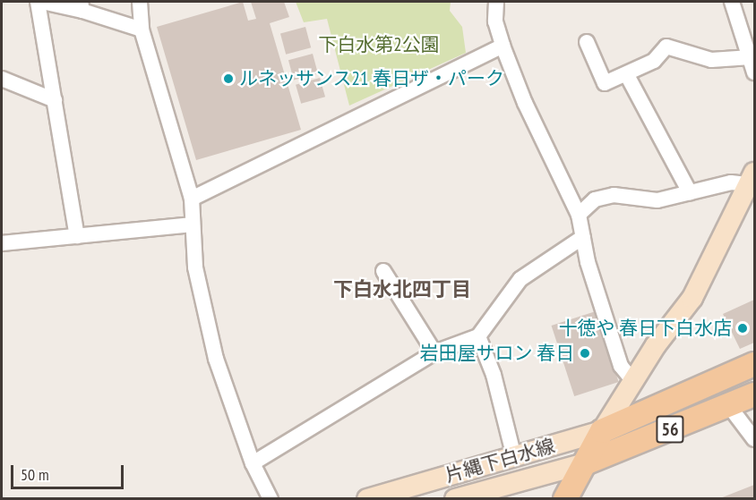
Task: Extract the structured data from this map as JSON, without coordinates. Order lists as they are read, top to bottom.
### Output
{
  "streets": {
    "main road": ["56", "片縄下白水線"]
  },
  "crossings": [
    ["56", "片縄下白水線"]
  ],
  "districts": ["下白水北四丁目"],
  "parks": ["下白水第2公園"],
  "places": ["ルネッサンス21 春日ザ・パーク", "十徳や 春日下白水店", "岩田屋サロン 春日"],
  "scale_bar": "50 m"
}
